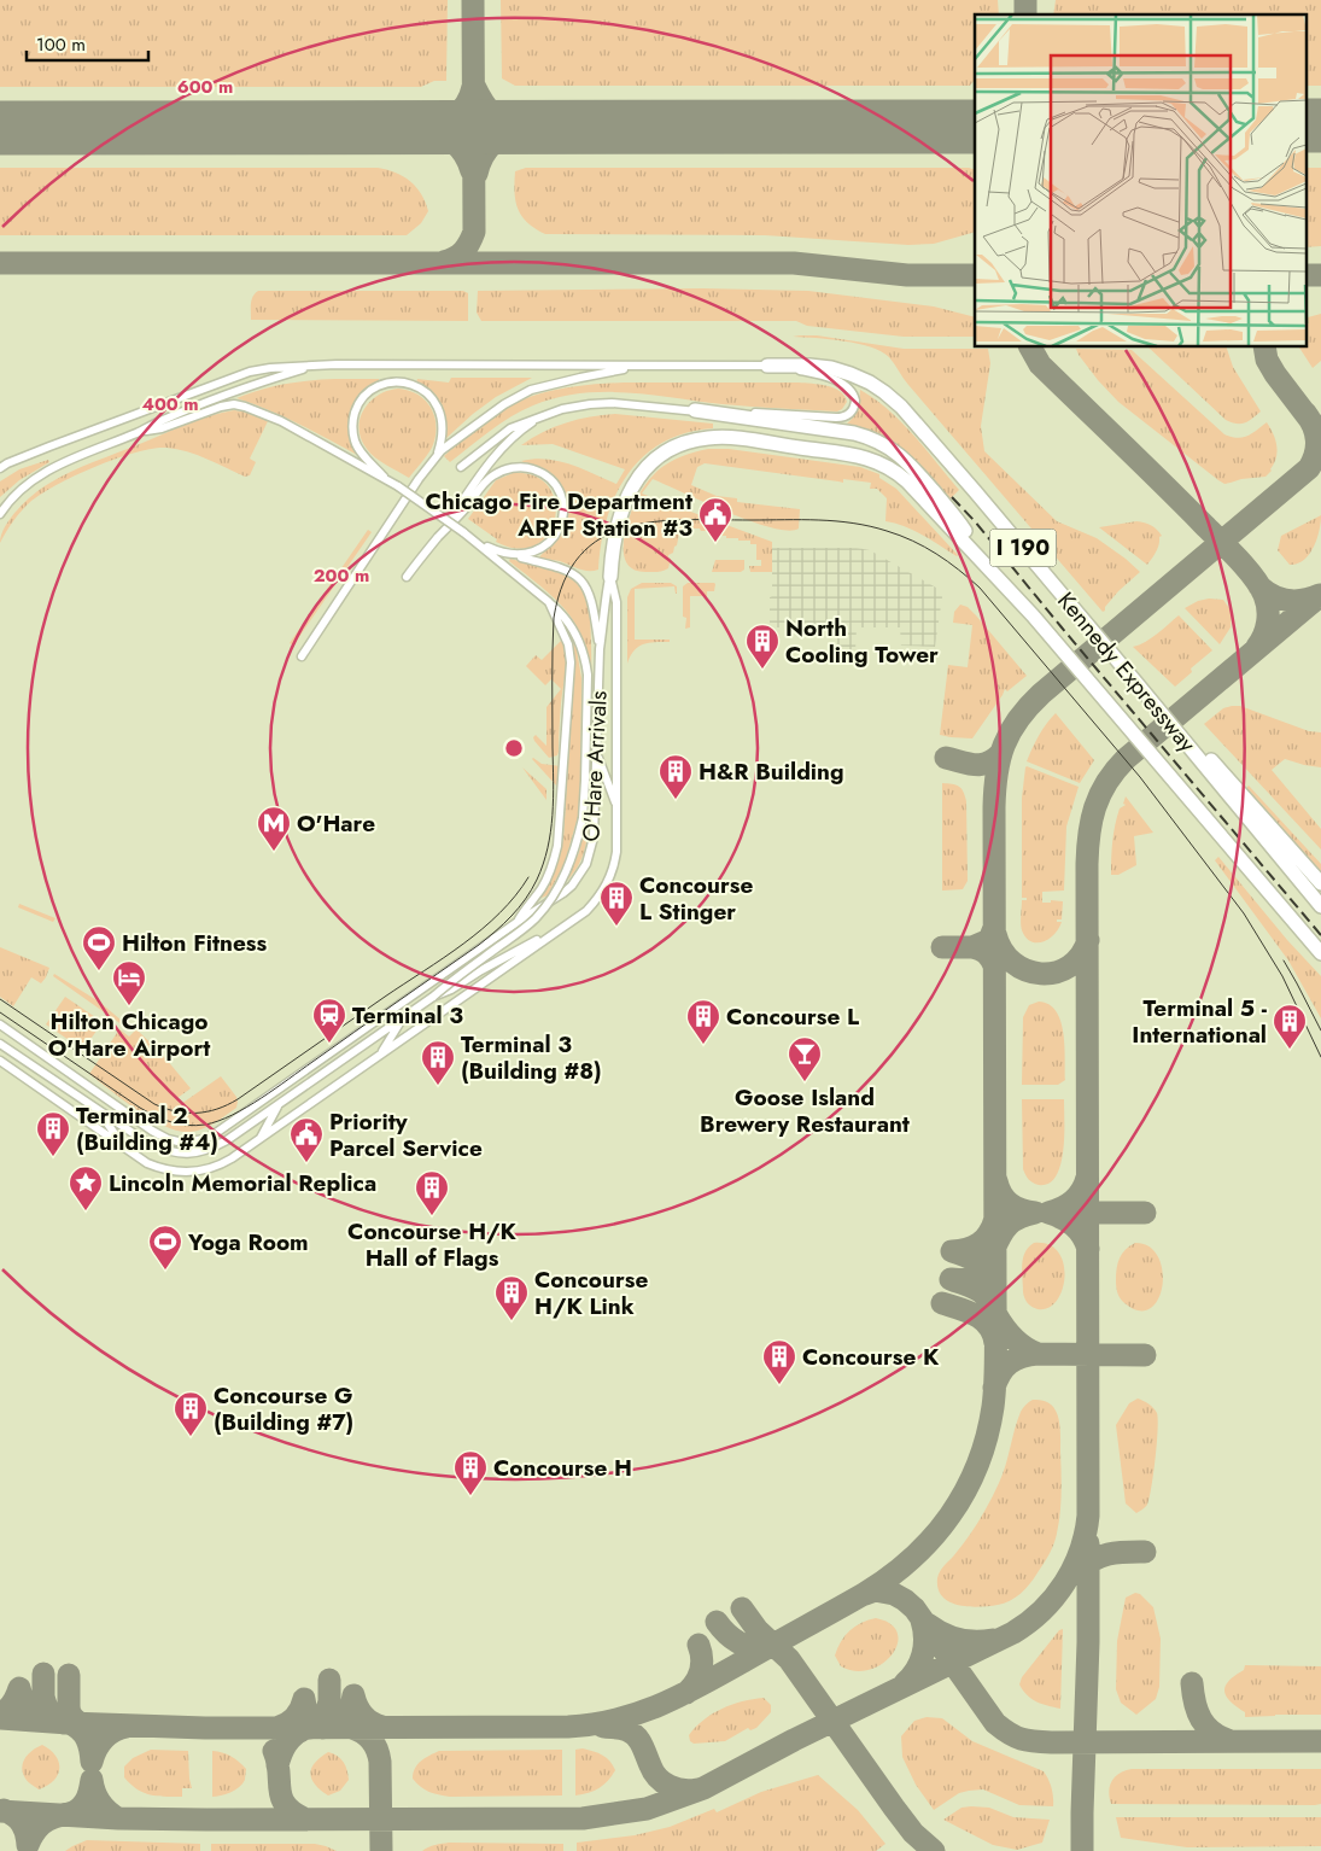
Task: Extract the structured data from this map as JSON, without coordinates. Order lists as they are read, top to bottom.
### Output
{
  "streets": {
    "highway": ["I 190", "Kennedy Expressway"],
    "street": ["O'Hare Arrivals"]
  },
  "places": {
    "public building": ["Chicago Fire Department ARFF Station #3", "Priority Parcel Service"],
    "building": [
      "North Cooling Tower",
      "H&R Building",
      "Concourse L Stinger",
      "Concourse L",
      "Terminal 5 - International",
      "Terminal 3 (Building #8)",
      "Terminal 2 (Building #4)",
      "Concourse H/K Hall of Flags",
      "Concourse H/K Link",
      "Concourse K",
      "Concourse G (Building #7)",
      "Concourse H"
    ],
    "metro station": ["O'Hare"],
    "sports": ["Hilton Fitness", "Yoga Room"],
    "hotel": ["Hilton Chicago O'Hare Airport"],
    "station": ["Terminal 3"],
    "bar": ["Goose Island Brewery Restaurant"],
    "place": ["Lincoln Memorial Replica"]
  },
  "scale_bar": "100 m",
  "rings": ["600 m", "400 m", "200 m"]
}
